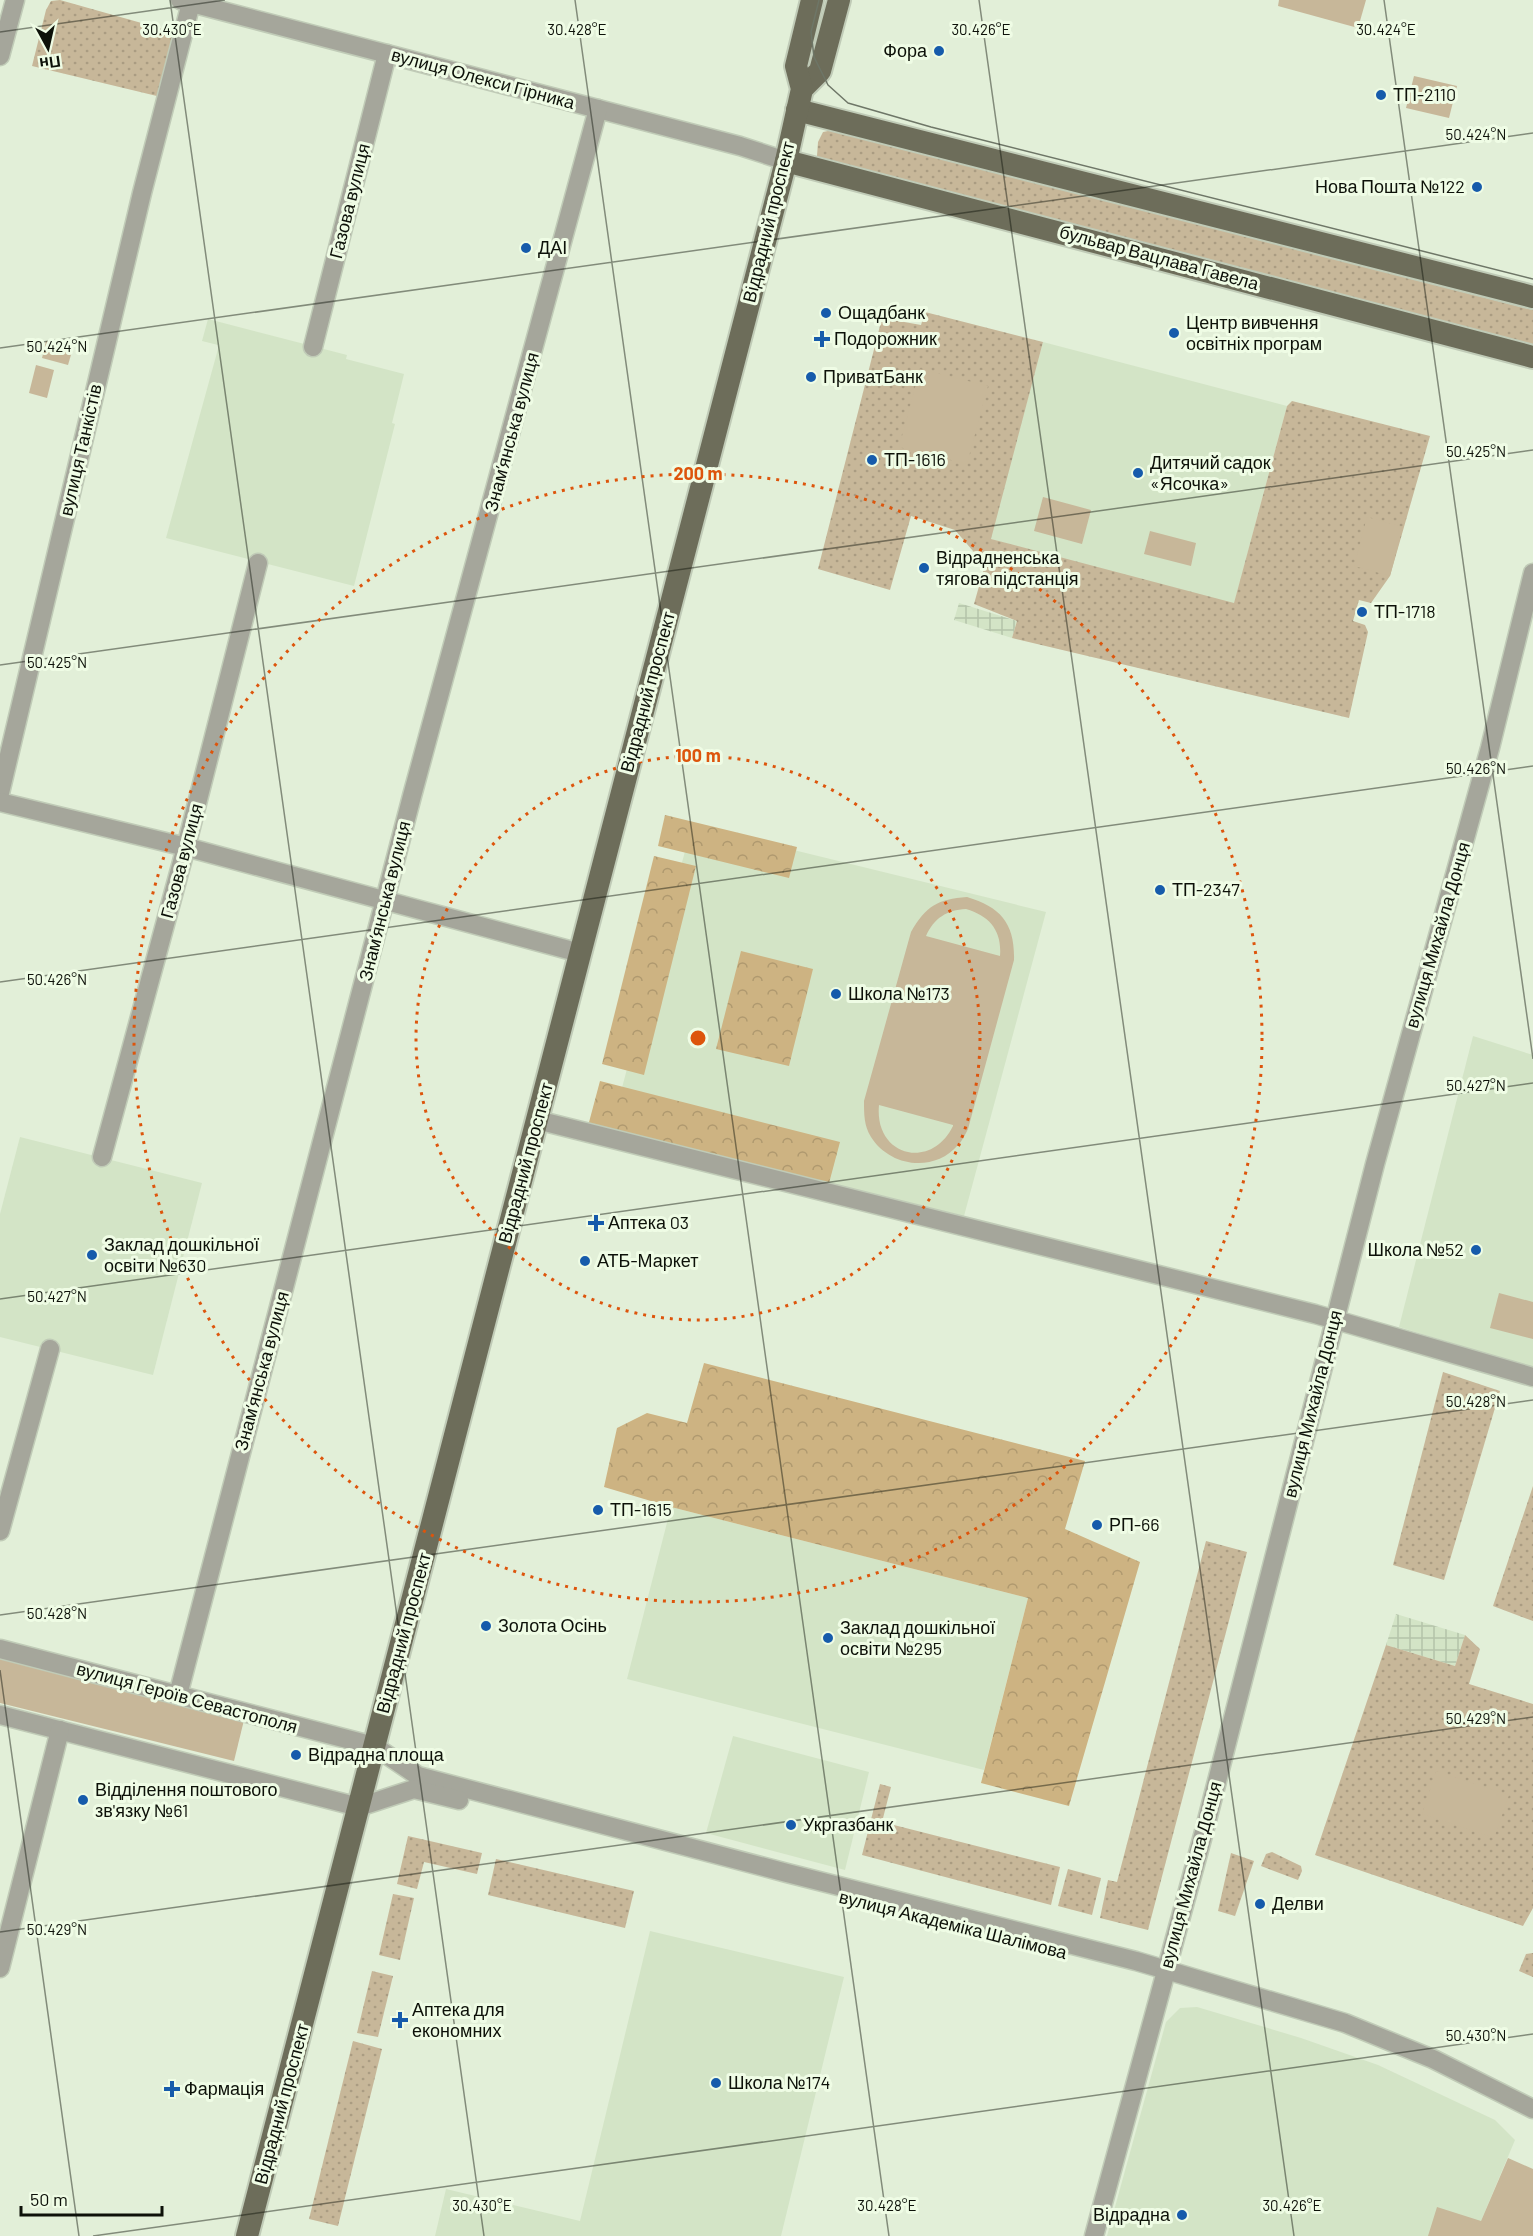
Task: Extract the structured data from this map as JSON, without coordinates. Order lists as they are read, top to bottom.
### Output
{
  "streets": {
    "main road": ["Відрадний проспект", "бульвар Вацлава Гавела"],
    "street": [
      "вулиця Олекси Гірника",
      "Газова вулиця",
      "Знамʼянська вулиця",
      "вулиця Танкістів",
      "вулиця Михайла Донця",
      "вулиця Героїв Севастополя",
      "вулиця Академіка Шалімова"
    ]
  },
  "crossings": [
    ["вулиця Олекси Гірника", "Газова вулиця"],
    ["вулиця Олекси Гірника", "Відрадний проспект"],
    ["вулиця Олекси Гірника", "бульвар Вацлава Гавела"],
    ["вулиця Олекси Гірника", "Знамʼянська вулиця"],
    ["вулиця Олекси Гірника", "вулиця Танкістів"],
    ["Відрадний проспект", "бульвар Вацлава Гавела"],
    ["Відрадний проспект", "вулиця Героїв Севастополя"],
    ["Відрадний проспект", "вулиця Академіка Шалімова"],
    ["Знамʼянська вулиця", "вулиця Героїв Севастополя"],
    ["вулиця Михайла Донця", "вулиця Академіка Шалімова"],
    ["вулиця Героїв Севастополя", "вулиця Академіка Шалімова"]
  ],
  "places": {
    "other": [
      "Фора",
      "ТП-2110",
      "Нова Пошта №122",
      "ДАІ",
      "Ощадбанк",
      "Центр вивчення освітніх програм",
      "ПриватБанк",
      "ТП-1616",
      "Дитячий садок «Ясочка»",
      "Відрадненська тягова підстанція",
      "ТП-1718",
      "ТП-2347",
      "Школа №173",
      "Школа №52",
      "Заклад дошкільної освіти №630",
      "АТБ-Маркет",
      "ТП-1615",
      "РП-66",
      "Золота Осінь",
      "Заклад дошкільної освіти №295",
      "Відрадна площа",
      "Відділення поштового зв'язку №61",
      "Укргазбанк",
      "Делви",
      "Школа №174",
      "Відрадна"
    ],
    "health": [
      "Подорожник",
      "Аптека 03",
      "Аптека для економних",
      "Фармація"
    ]
  },
  "scale_bar": "50 m",
  "north": "bottom",
  "coordinates": [
    "30.430°E",
    "30.428°E",
    "30.426°E",
    "30.424°E",
    "50.424°N",
    "50.425°N",
    "50.426°N",
    "50.427°N",
    "50.428°N",
    "50.429°N",
    "50.430°N"
  ],
  "rings": ["200 m", "100 m"]
}
